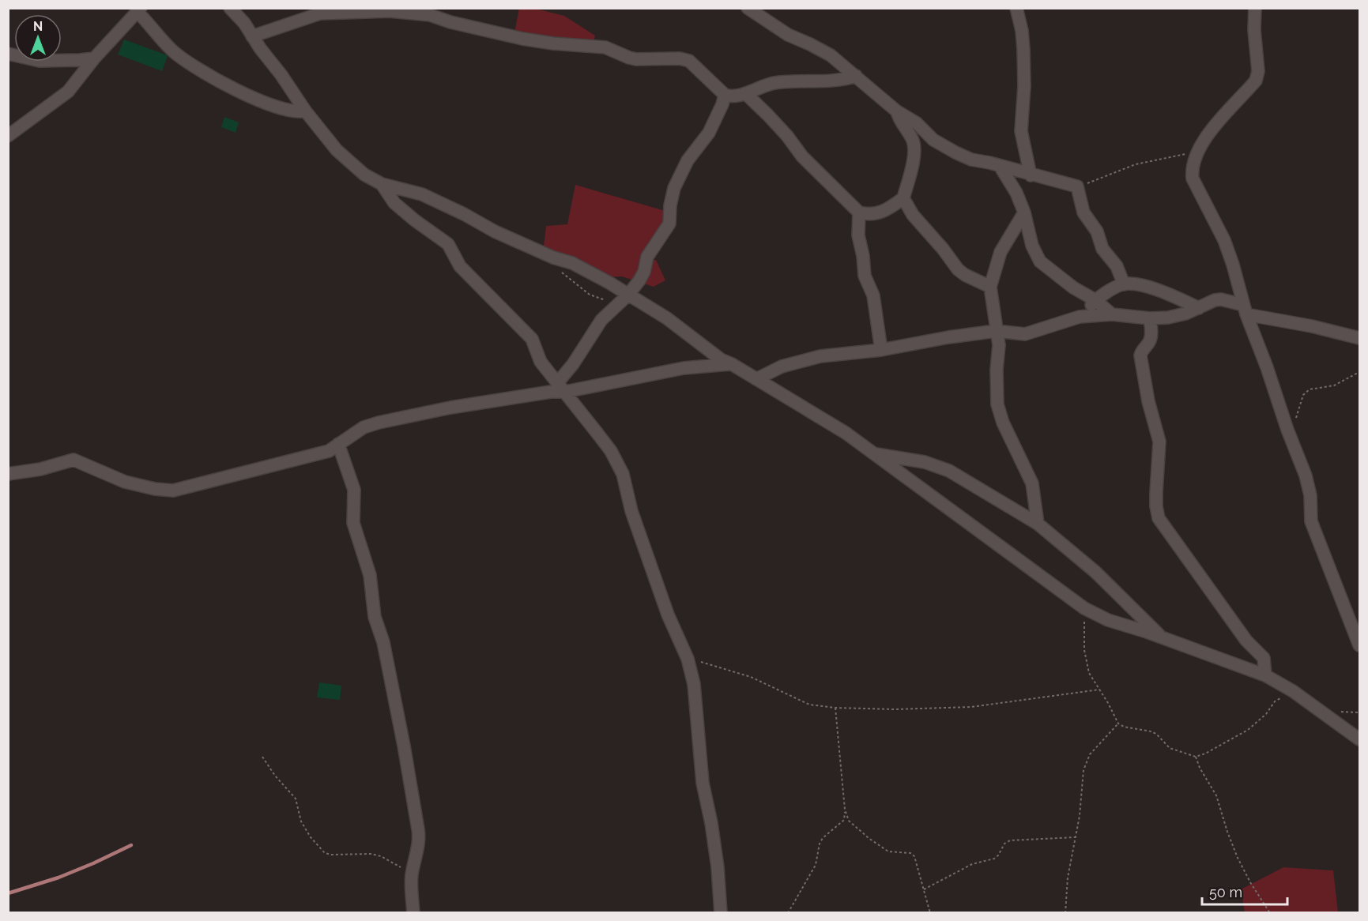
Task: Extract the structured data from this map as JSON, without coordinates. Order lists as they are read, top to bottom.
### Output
{
  "scale_bar": "50 m",
  "north": "top"
}
